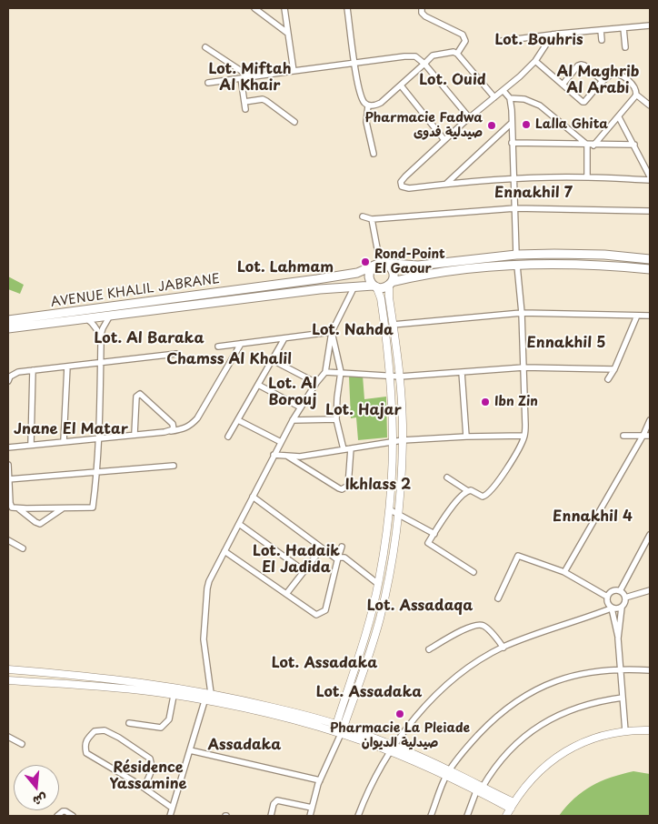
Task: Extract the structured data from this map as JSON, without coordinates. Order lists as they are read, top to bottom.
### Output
{
  "streets": {
    "main road": ["AVENUE KHALIL JABRANE"]
  },
  "districts": [
    "Lot. Bouhris",
    "Lot. Miftah Al Khair",
    "Al Maghrib Al Arabi",
    "Lot. Ouid",
    "Ennakhil 7",
    "Lot. Lahmam",
    "Lot. Nahda",
    "Lot. Al Baraka",
    "Ennakhil 5",
    "Chamss Al Khalil",
    "Lot. Al Borouj",
    "Lot. Hajar",
    "Jnane El Matar",
    "Ikhlass 2",
    "Ennakhil 4",
    "Lot. Hadaik El Jadida",
    "Lot. Assadaqa",
    "Lot. Assadaka",
    "Lot. Assadaka",
    "Assadaka",
    "Résidence Yassamine"
  ],
  "places": [
    "Lalla Ghita",
    "Pharmacie Fadwa صيدلية فدوى",
    "Rond-Point El Gaour",
    "Ibn Zin",
    "Pharmacie La Pleiade صيدلية الديوان"
  ],
  "north": "bottom"
}
